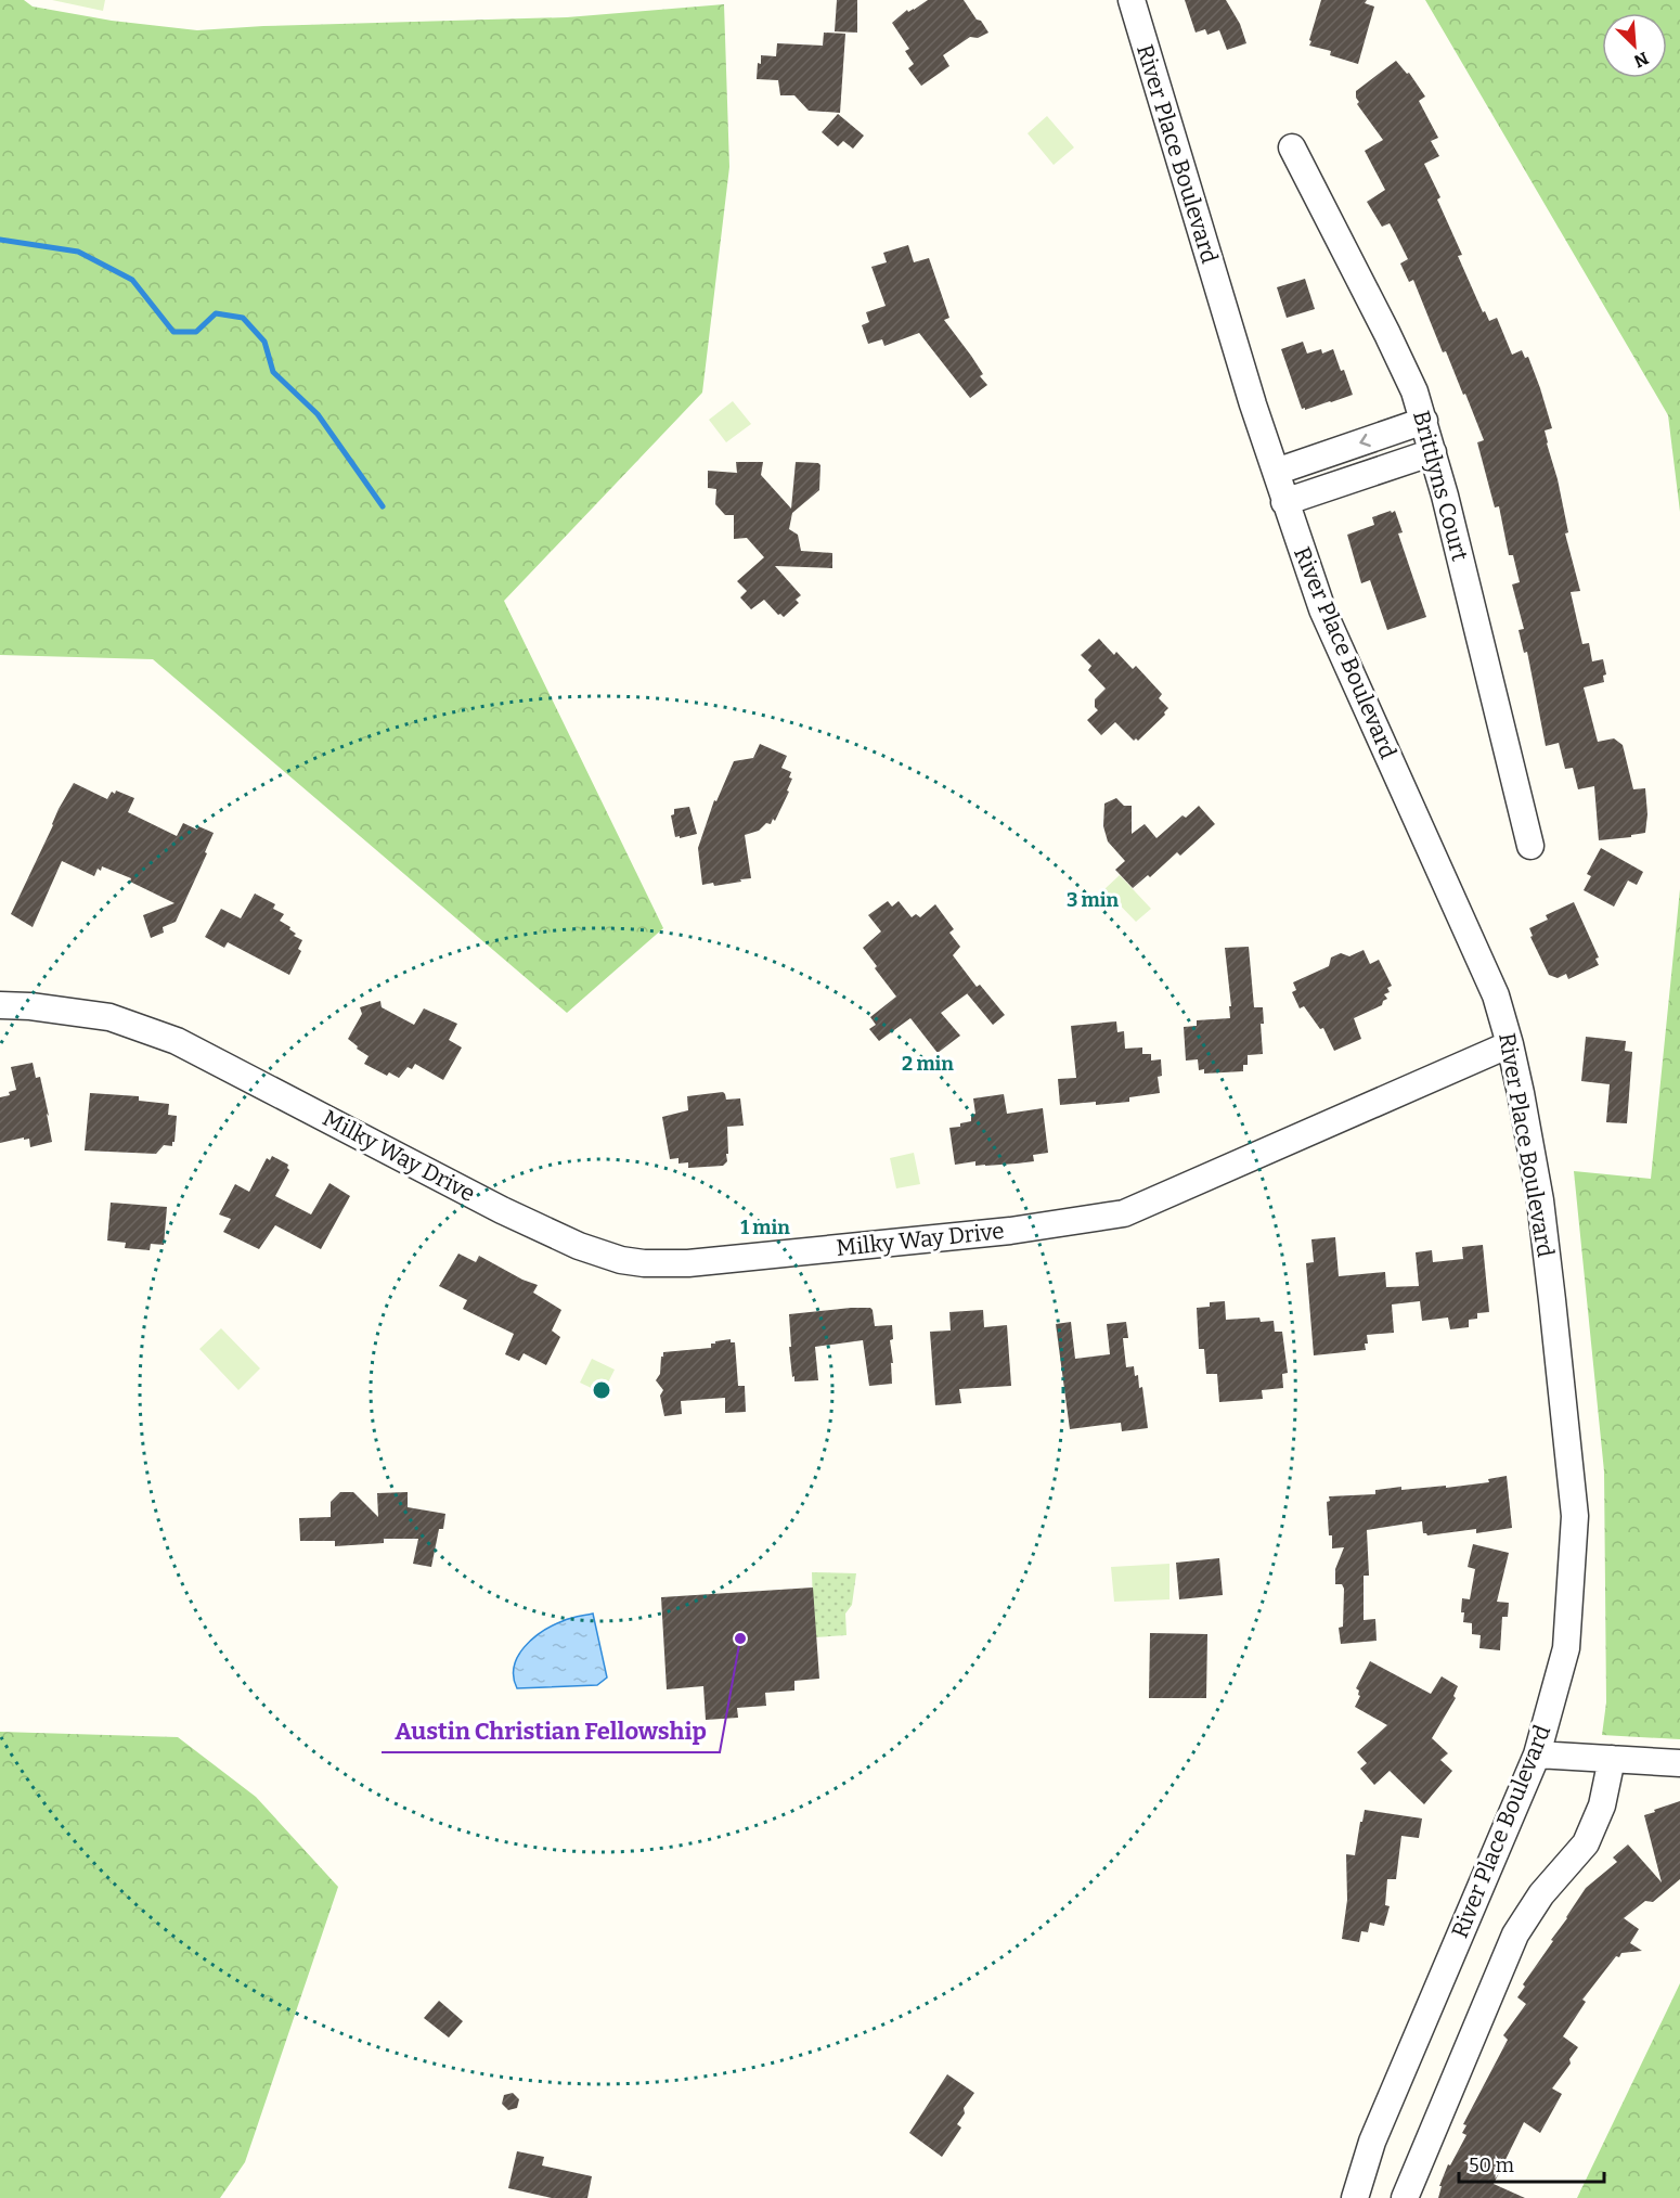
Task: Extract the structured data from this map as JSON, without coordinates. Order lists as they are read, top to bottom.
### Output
{
  "streets": {
    "street": ["River Place Boulevard", "Brittlyns Court", "Milky Way Drive"]
  },
  "crossings": [
    ["River Place Boulevard", "Milky Way Drive"]
  ],
  "places": ["Austin Christian Fellowship"],
  "scale_bar": "50 m",
  "north": "bottom right",
  "rings": ["3 min", "2 min", "1 min"]
}
